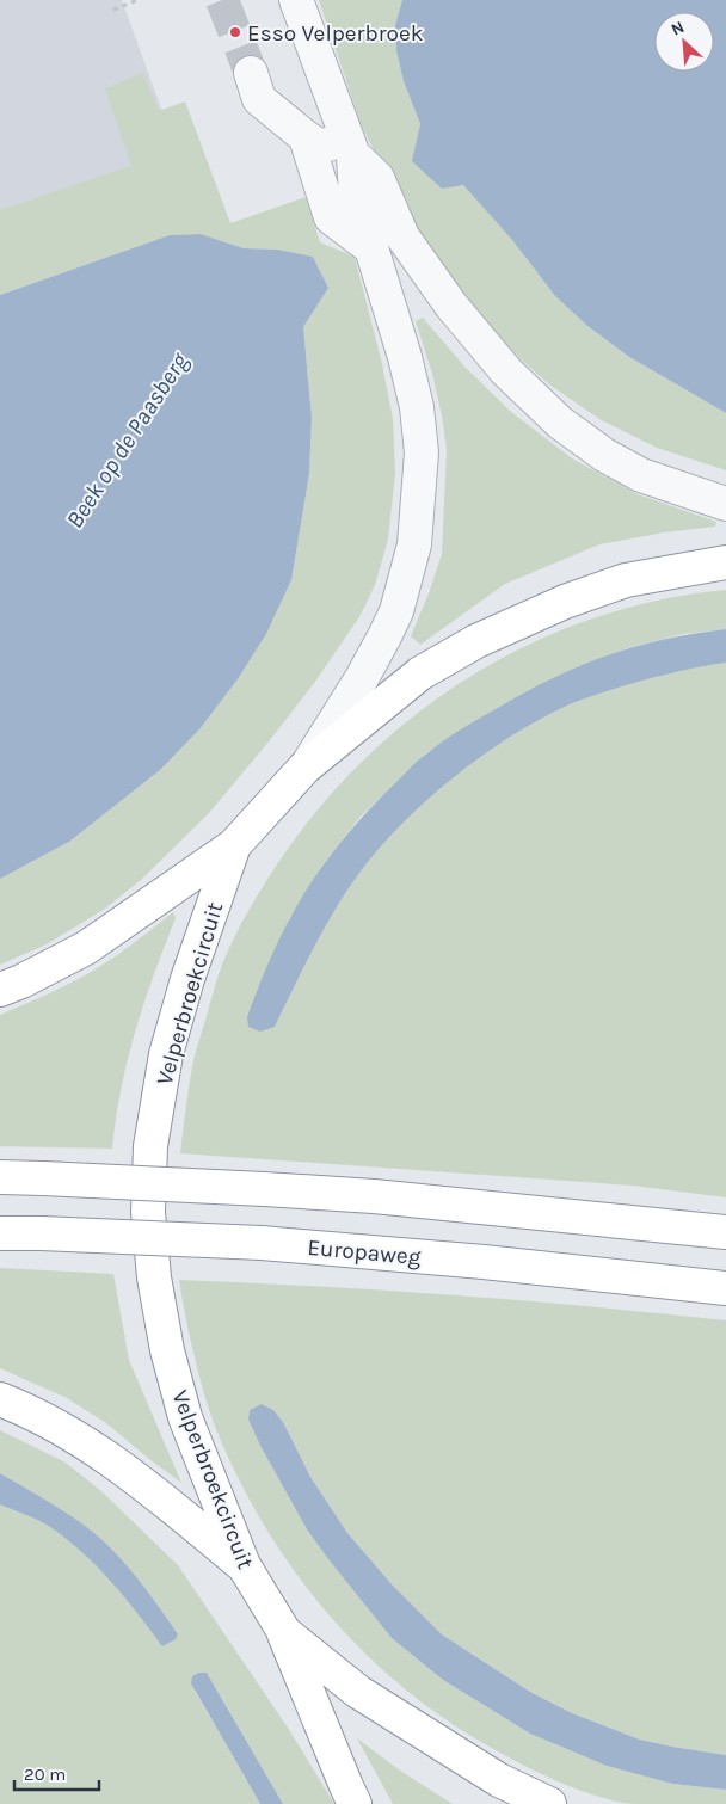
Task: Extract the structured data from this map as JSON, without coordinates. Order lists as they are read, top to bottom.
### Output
{
  "streets": {
    "highway": ["Velperbroekcircuit", "Europaweg"]
  },
  "water": ["Beek op de Paasberg"],
  "places": ["Esso Velperbroek"],
  "scale_bar": "20 m",
  "north": "top left"
}
